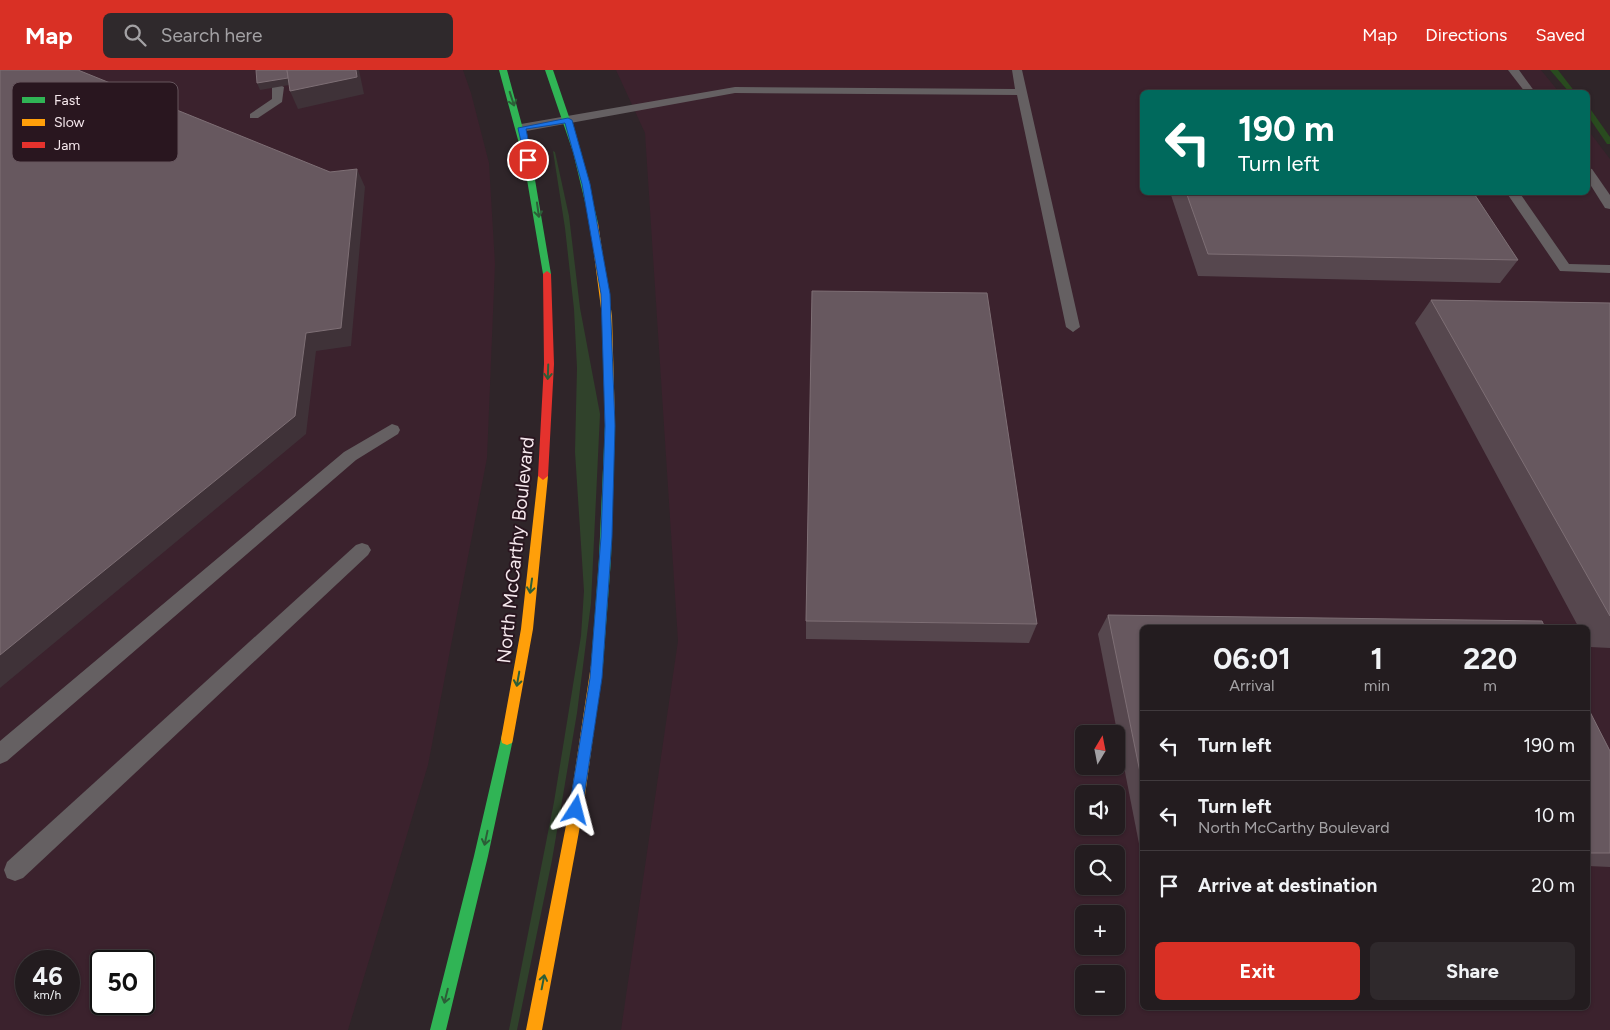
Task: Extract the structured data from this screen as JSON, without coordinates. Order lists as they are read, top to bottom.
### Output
{
  "streets": {
    "main road": ["North McCarthy Boulevard"]
  },
  "legend": ["Fast", "Slow", "Jam"],
  "north": "top",
  "page": {
    "header": "Map",
    "search": "Search here",
    "nav": ["Map", "Directions", "Saved"],
    "turn": ["190 m", "Turn left"],
    "eta": [
      "06:01",
      "Arrival",
      "1",
      "min",
      "220",
      "m"
    ],
    "list": [
      {
        "name": "Turn left",
        "value": "190 m"
      },
      {
        "name": "Turn left",
        "note": "North McCarthy Boulevard",
        "value": "10 m"
      },
      {
        "name": "Arrive at destination",
        "value": "20 m"
      }
    ],
    "map_buttons": ["+", "−"],
    "buttons": ["Exit", "Share"],
    "speed": "46 km/h",
    "limit": "50"
  }
}
